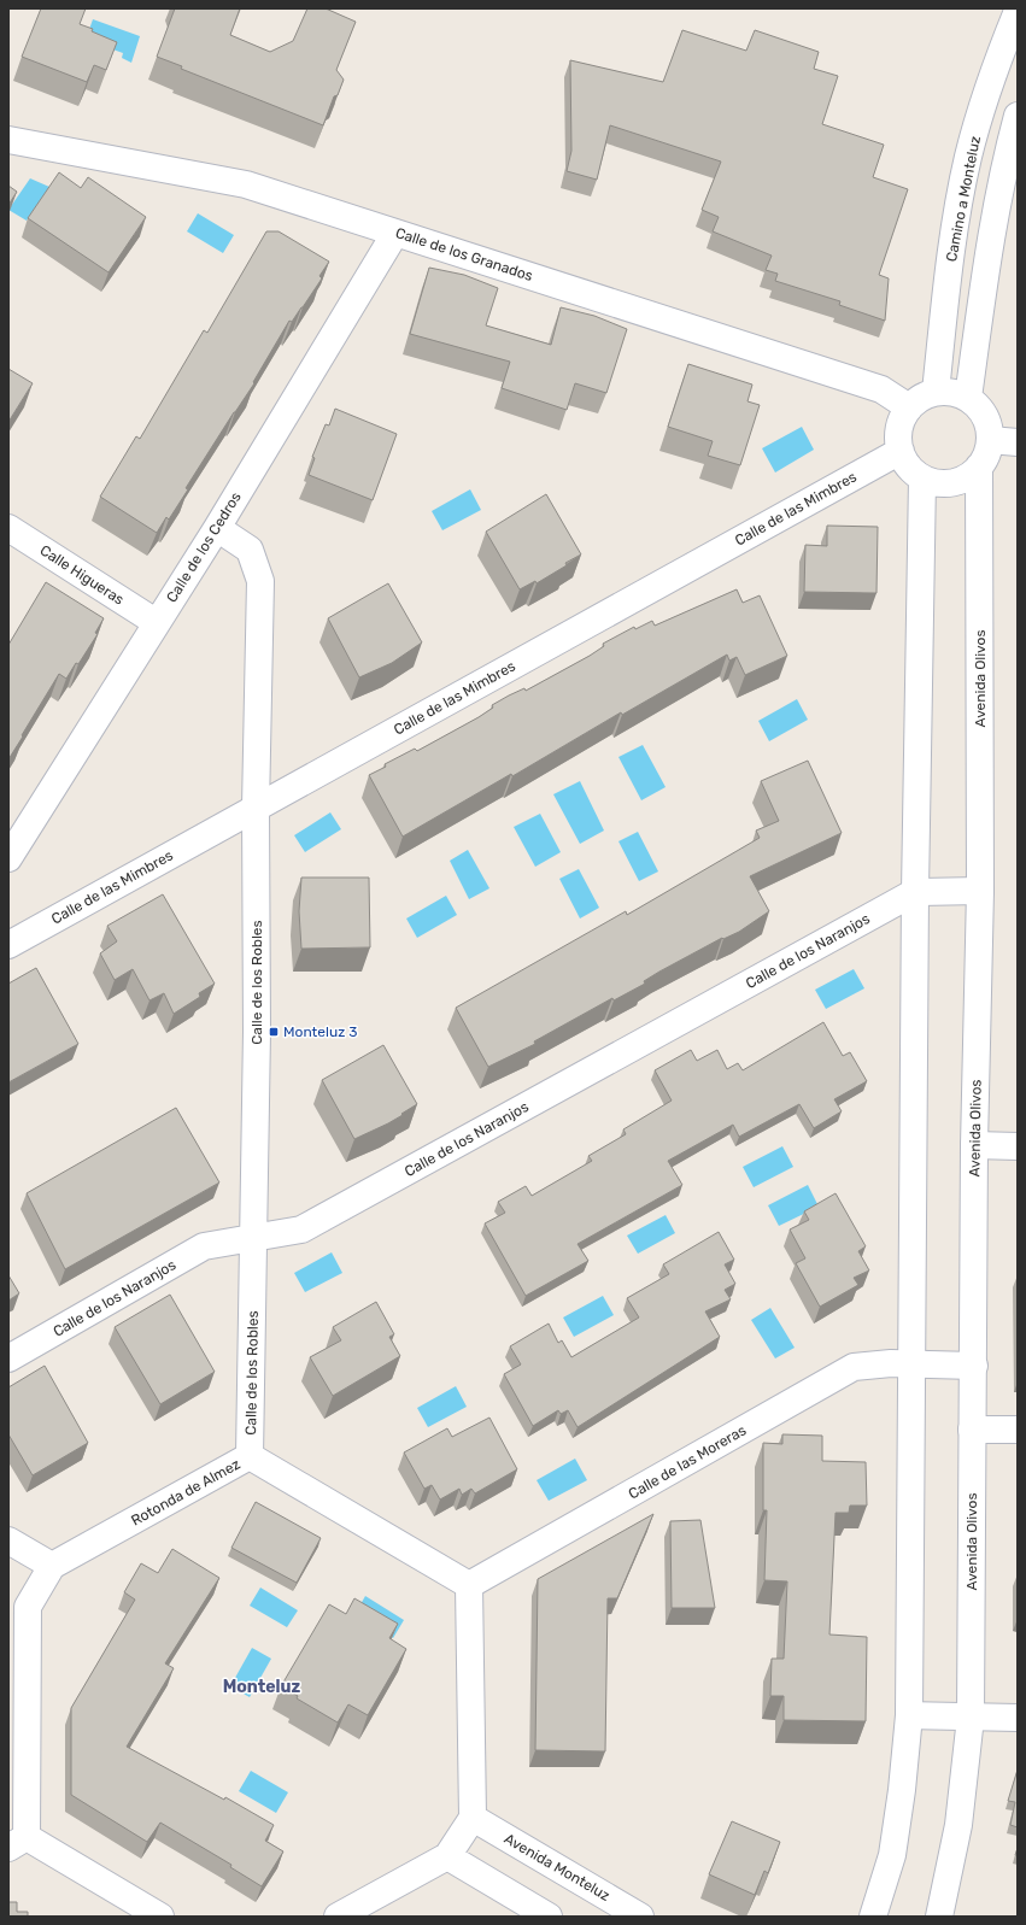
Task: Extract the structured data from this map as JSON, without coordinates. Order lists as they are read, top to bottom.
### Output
{
  "streets": {
    "street": [
      "Camino a Monteluz",
      "Calle de los Granados",
      "Calle de las Mimbres",
      "Calle de los Cedros",
      "Calle Higueras",
      "Avenida Olivos",
      "Calle de los Naranjos",
      "Calle de los Robles",
      "Calle de las Moreras",
      "Rotonda de Almez",
      "Avenida Monteluz"
    ]
  },
  "crossings": [
    ["Camino a Monteluz", "Calle de los Granados"],
    ["Camino a Monteluz", "Calle de las Mimbres"],
    ["Camino a Monteluz", "Avenida Olivos"],
    ["Calle de los Granados", "Calle de las Mimbres"],
    ["Calle de los Granados", "Calle de los Cedros"],
    ["Calle de los Granados", "Avenida Olivos"],
    ["Calle de las Mimbres", "Avenida Olivos"],
    ["Calle de las Mimbres", "Calle de los Robles"],
    ["Calle de los Cedros", "Calle Higueras"],
    ["Calle de los Cedros", "Calle de los Robles"],
    ["Calle de los Naranjos", "Calle de los Robles"],
    ["Calle de los Robles", "Rotonda de Almez"],
    ["Calle de las Moreras", "Rotonda de Almez"]
  ],
  "districts": ["Monteluz"],
  "places": {
    "transit": ["Monteluz 3"]
  }
}
